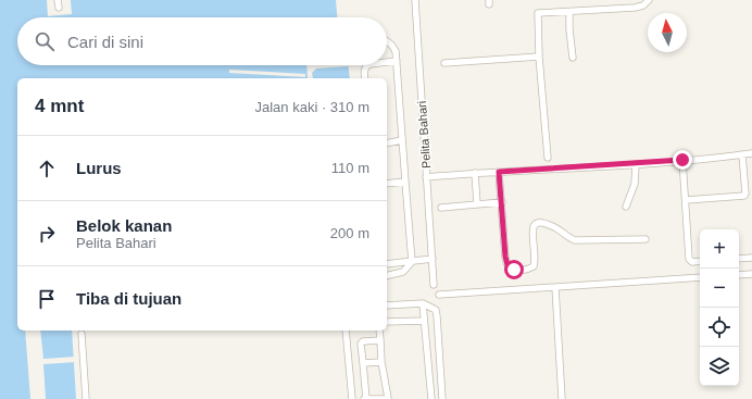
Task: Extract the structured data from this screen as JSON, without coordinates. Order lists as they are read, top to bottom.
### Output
{
  "streets": {
    "lane": ["Pelita Bahari"]
  },
  "north": "top",
  "page": {
    "search": "Cari di sini",
    "heading": ["4 mnt", "Jalan kaki · 310 m"],
    "list": [
      ["Lurus", "110 m"],
      ["Belok kanan", "Pelita Bahari", "200 m"],
      "Tiba di tujuan"
    ],
    "map_buttons": ["+", "−"]
  }
}
